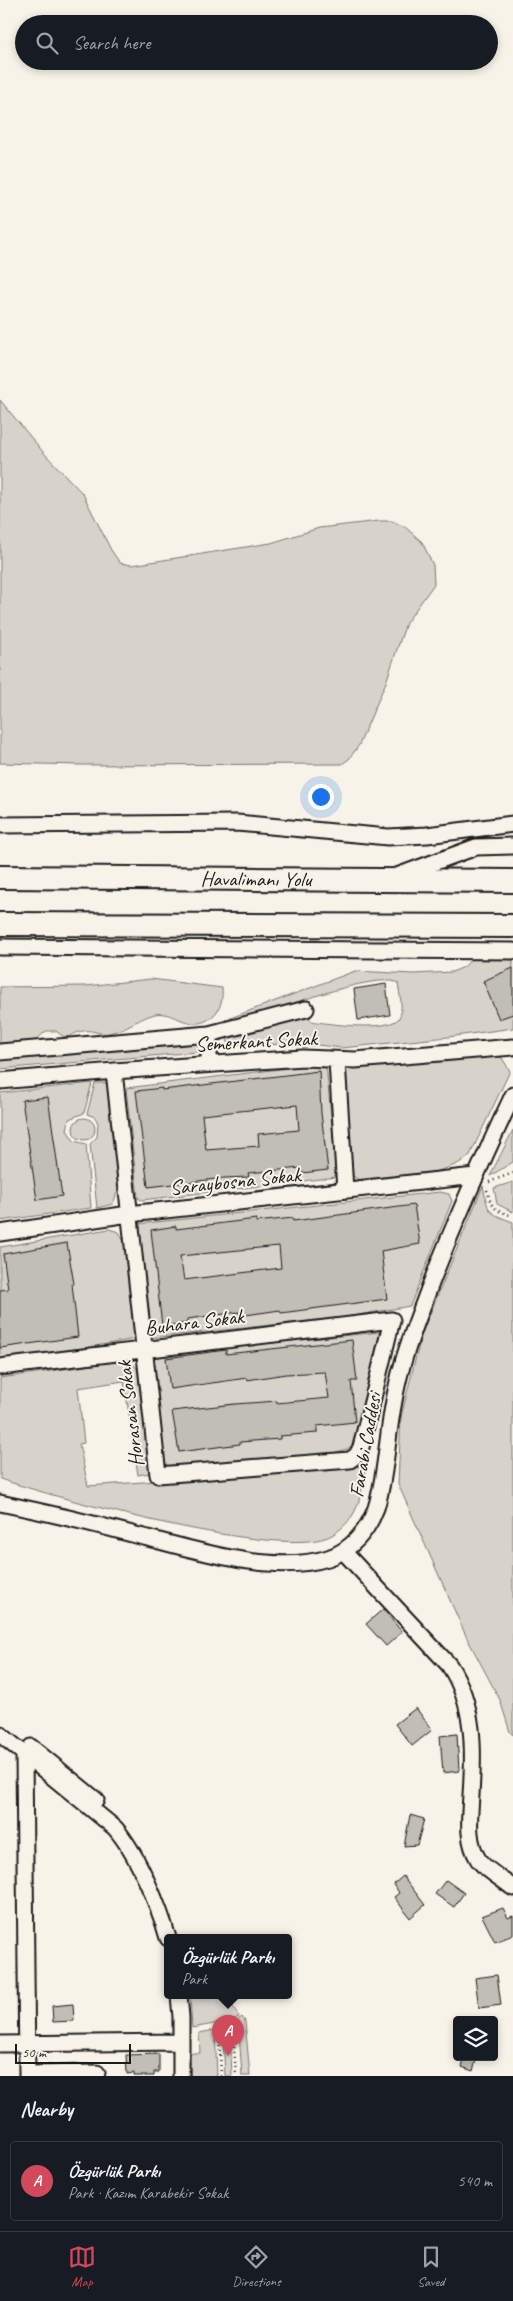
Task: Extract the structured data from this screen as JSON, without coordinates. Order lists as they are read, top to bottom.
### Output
{
  "streets": {
    "highway": ["Havalimanı Yolu"],
    "street": [
      "Semerkant Sokak",
      "Saraybosna Sokak",
      "Buhara Sokak",
      "Horasan Sokak",
      "Farabi Caddesi"
    ]
  },
  "crossings": [
    ["Semerkant Sokak", "Horasan Sokak"],
    ["Saraybosna Sokak", "Horasan Sokak"],
    ["Saraybosna Sokak", "Farabi Caddesi"],
    ["Buhara Sokak", "Horasan Sokak"]
  ],
  "scale_bar": "50 m",
  "page": {
    "search": "Search here",
    "popup": ["Özgürlük Parkı", "Park"],
    "pins": "A",
    "scale": "50 m",
    "heading": "Nearby",
    "list": [
      {
        "mark": "A",
        "name": "Özgürlük Parkı",
        "note": "Park · Kazım Karabekir Sokak",
        "value": "540 m"
      }
    ],
    "nav": ["Map", "Directions", "Saved"]
  }
}
